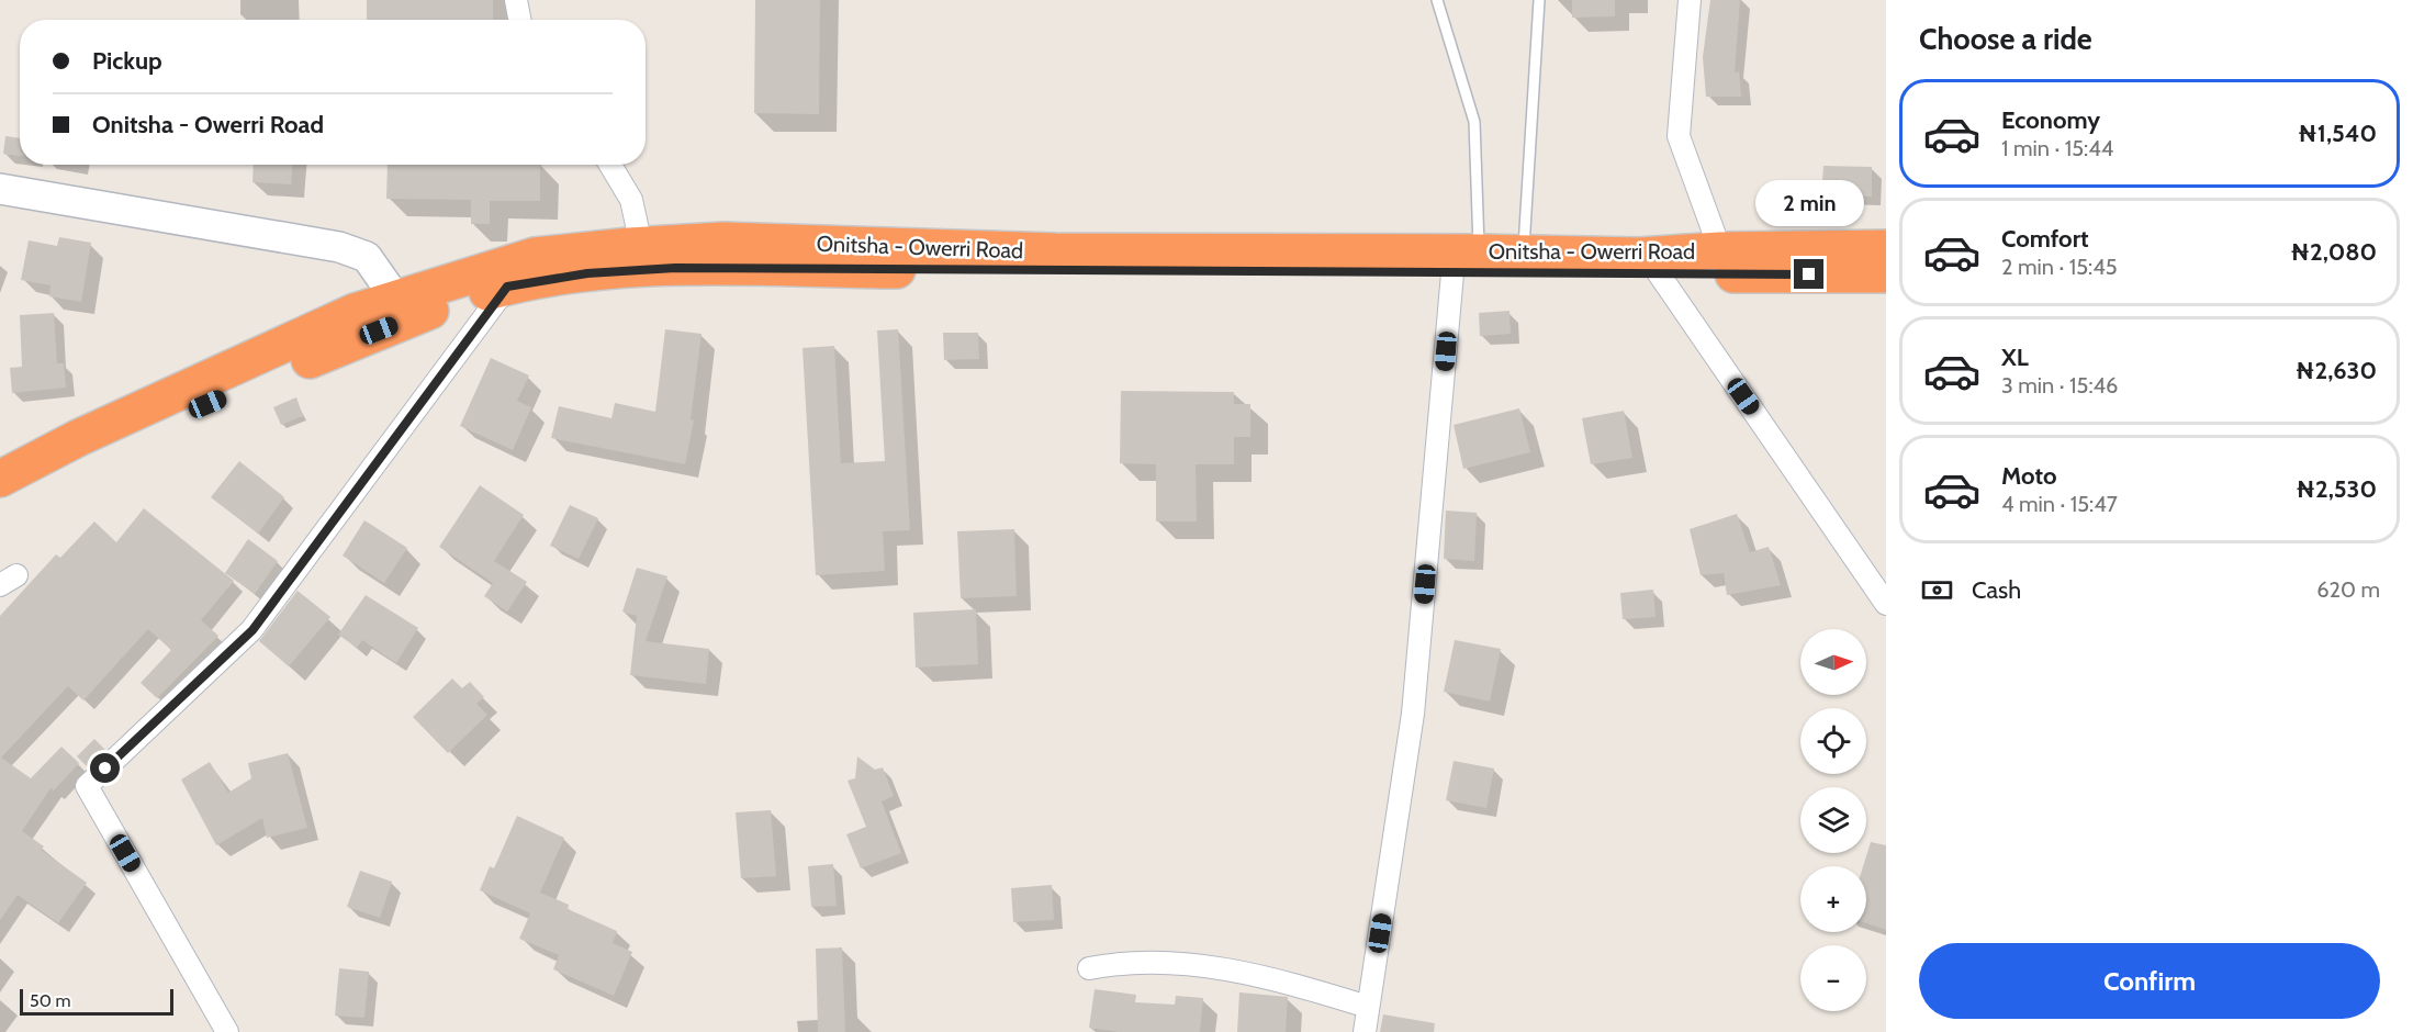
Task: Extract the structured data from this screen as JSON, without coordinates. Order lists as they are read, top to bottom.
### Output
{
  "streets": {
    "highway": ["Onitsha - Owerri Road"]
  },
  "scale_bar": "50 m",
  "north": "right",
  "page": {
    "heading": "Choose a ride",
    "banner": ["Pickup", "Onitsha - Owerri Road"],
    "list": [
      {
        "name": "Economy",
        "note": "1 min · 15:44",
        "value": "₦1,540"
      },
      {
        "name": "Comfort",
        "note": "2 min · 15:45",
        "value": "₦2,080"
      },
      {
        "name": "XL",
        "note": "3 min · 15:46",
        "value": "₦2,630"
      },
      {
        "name": "Moto",
        "note": "4 min · 15:47",
        "value": "₦2,530"
      }
    ],
    "bubble": "2 min",
    "pay": ["Cash", "620 m"],
    "map_buttons": ["+", "−"],
    "buttons": "Confirm",
    "scale": "50 m"
  }
}
